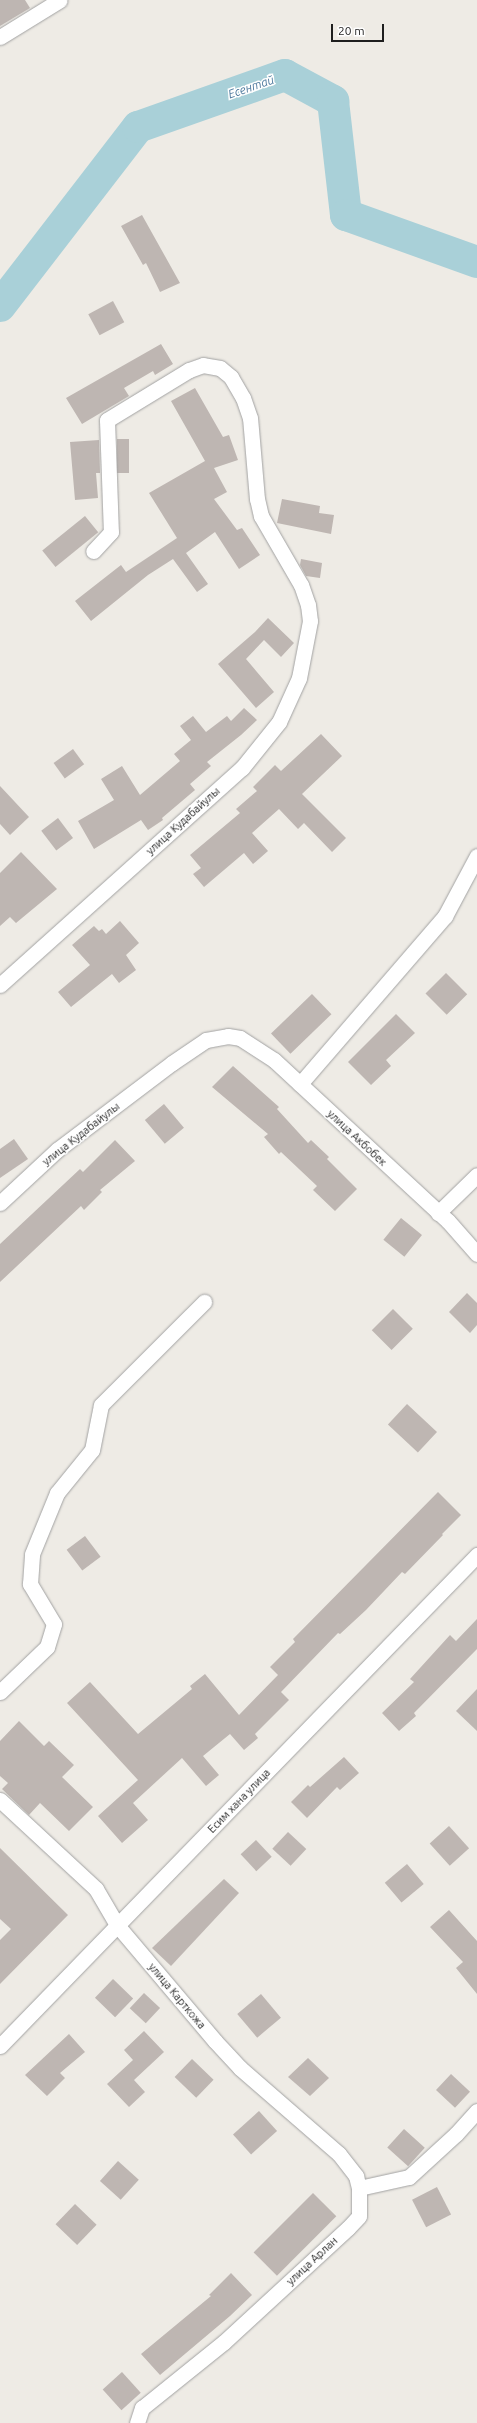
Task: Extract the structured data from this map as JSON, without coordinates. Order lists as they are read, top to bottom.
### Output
{
  "streets": {
    "street": [
      "улица Кудабайулы",
      "улица Акбобек",
      "Есим хана улица",
      "улица Карткожа",
      "улица Арлан"
    ]
  },
  "crossings": [
    ["улица Кудабайулы", "улица Акбобек"],
    ["Есим хана улица", "улица Карткожа"],
    ["улица Карткожа", "улица Арлан"]
  ],
  "water": ["Есентай"],
  "scale_bar": "20 m"
}
